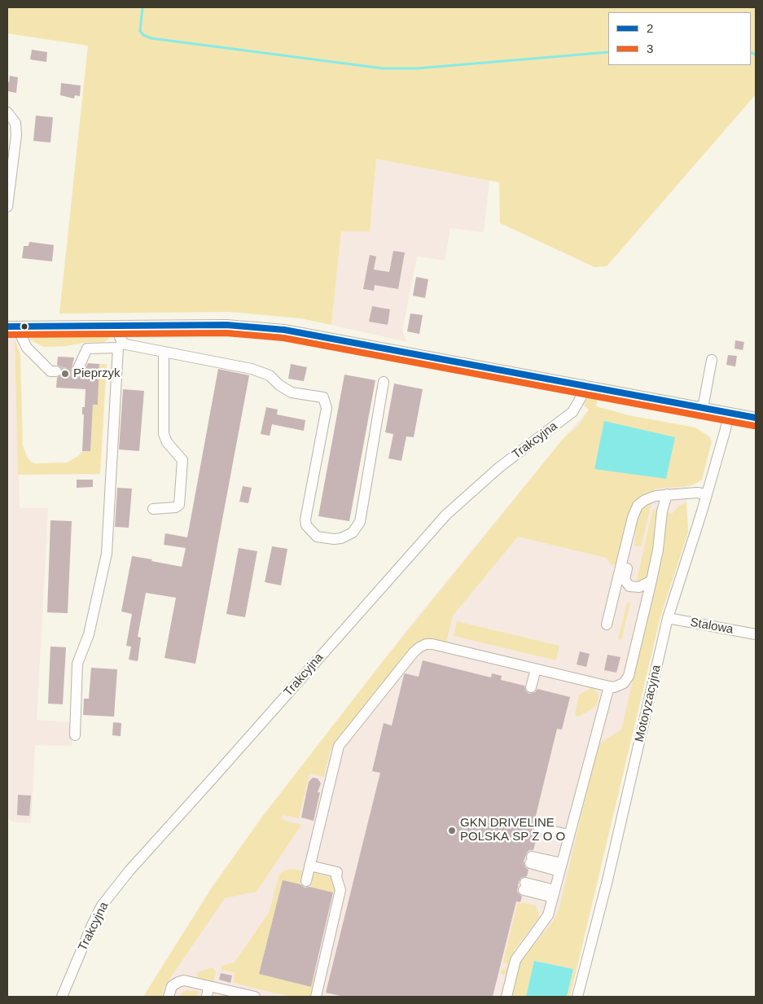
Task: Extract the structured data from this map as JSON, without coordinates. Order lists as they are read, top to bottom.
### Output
{
  "streets": {
    "street": ["Trakcyjna", "Stalowa", "Motoryzacyjna"]
  },
  "crossings": [
    ["Stalowa", "Motoryzacyjna"]
  ],
  "places": ["Pieprzyk", "GKN DRIVELINE POLSKA SP Z O O"],
  "lines": ["transit line 2", "transit line 3"],
  "legend": ["2", "3"]
}
